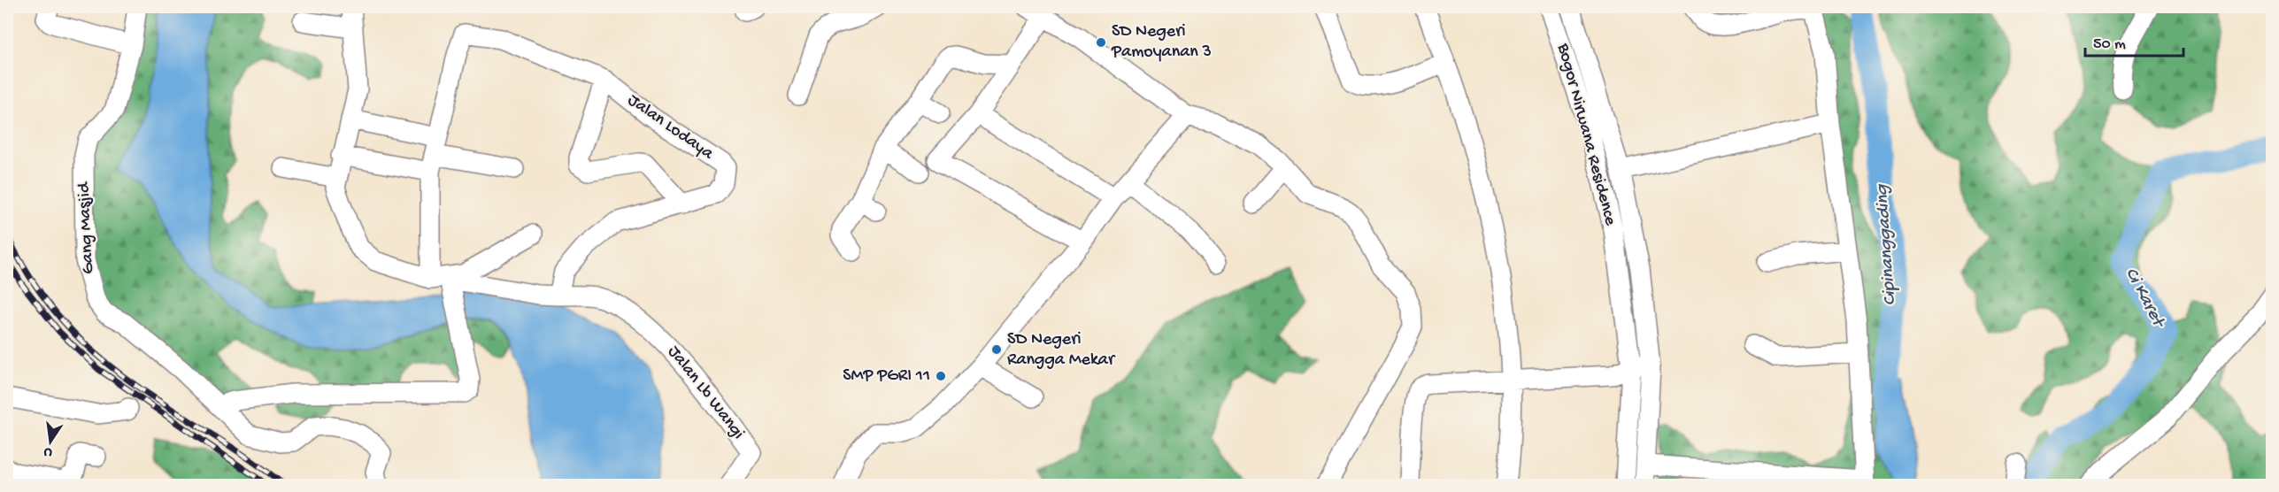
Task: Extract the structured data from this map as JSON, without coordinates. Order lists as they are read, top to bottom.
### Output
{
  "streets": {
    "street": [
      "Jalan Lodaya",
      "Bogor Nirwana Residence",
      "Gang Masjid",
      "Jalan Lb Wangi"
    ]
  },
  "crossings": [
    ["Jalan Lodaya", "Jalan Lb Wangi"]
  ],
  "water": ["Cipinanggading", "Ci Karet"],
  "places": ["SD Negeri Pamoyanan 3", "SD Negeri Rangga Mekar", "SMP PGRI 11"],
  "scale_bar": "50 m",
  "north": "bottom"
}
